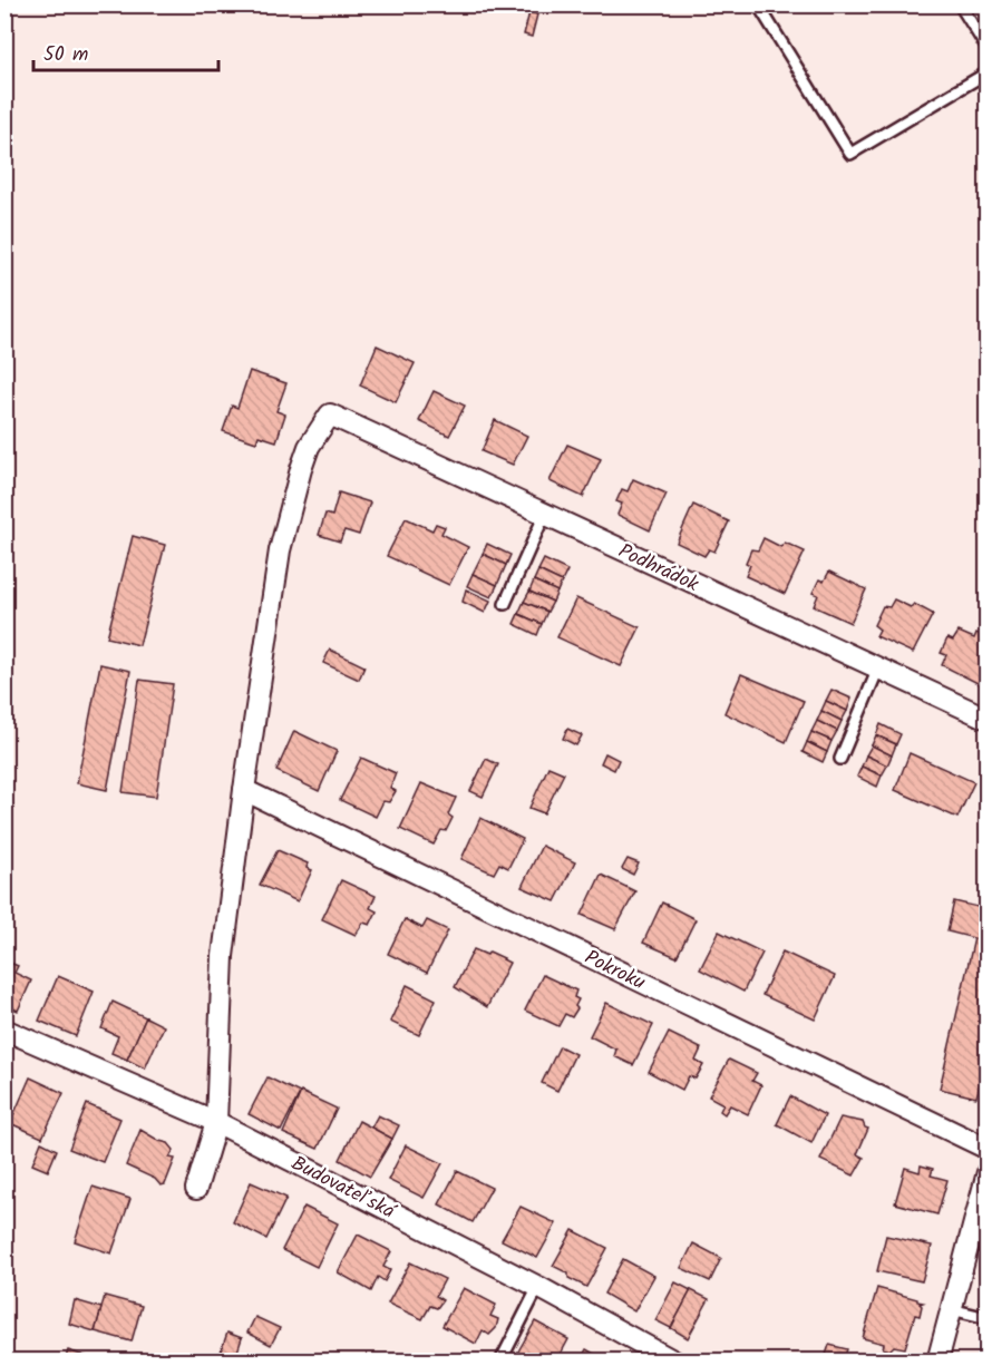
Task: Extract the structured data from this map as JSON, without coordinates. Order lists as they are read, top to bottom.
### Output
{
  "streets": {
    "street": ["Podhrádok", "Pokroku", "Budovateľská"]
  },
  "crossings": [
    ["Podhrádok", "Pokroku"]
  ],
  "scale_bar": "50 m"
}
